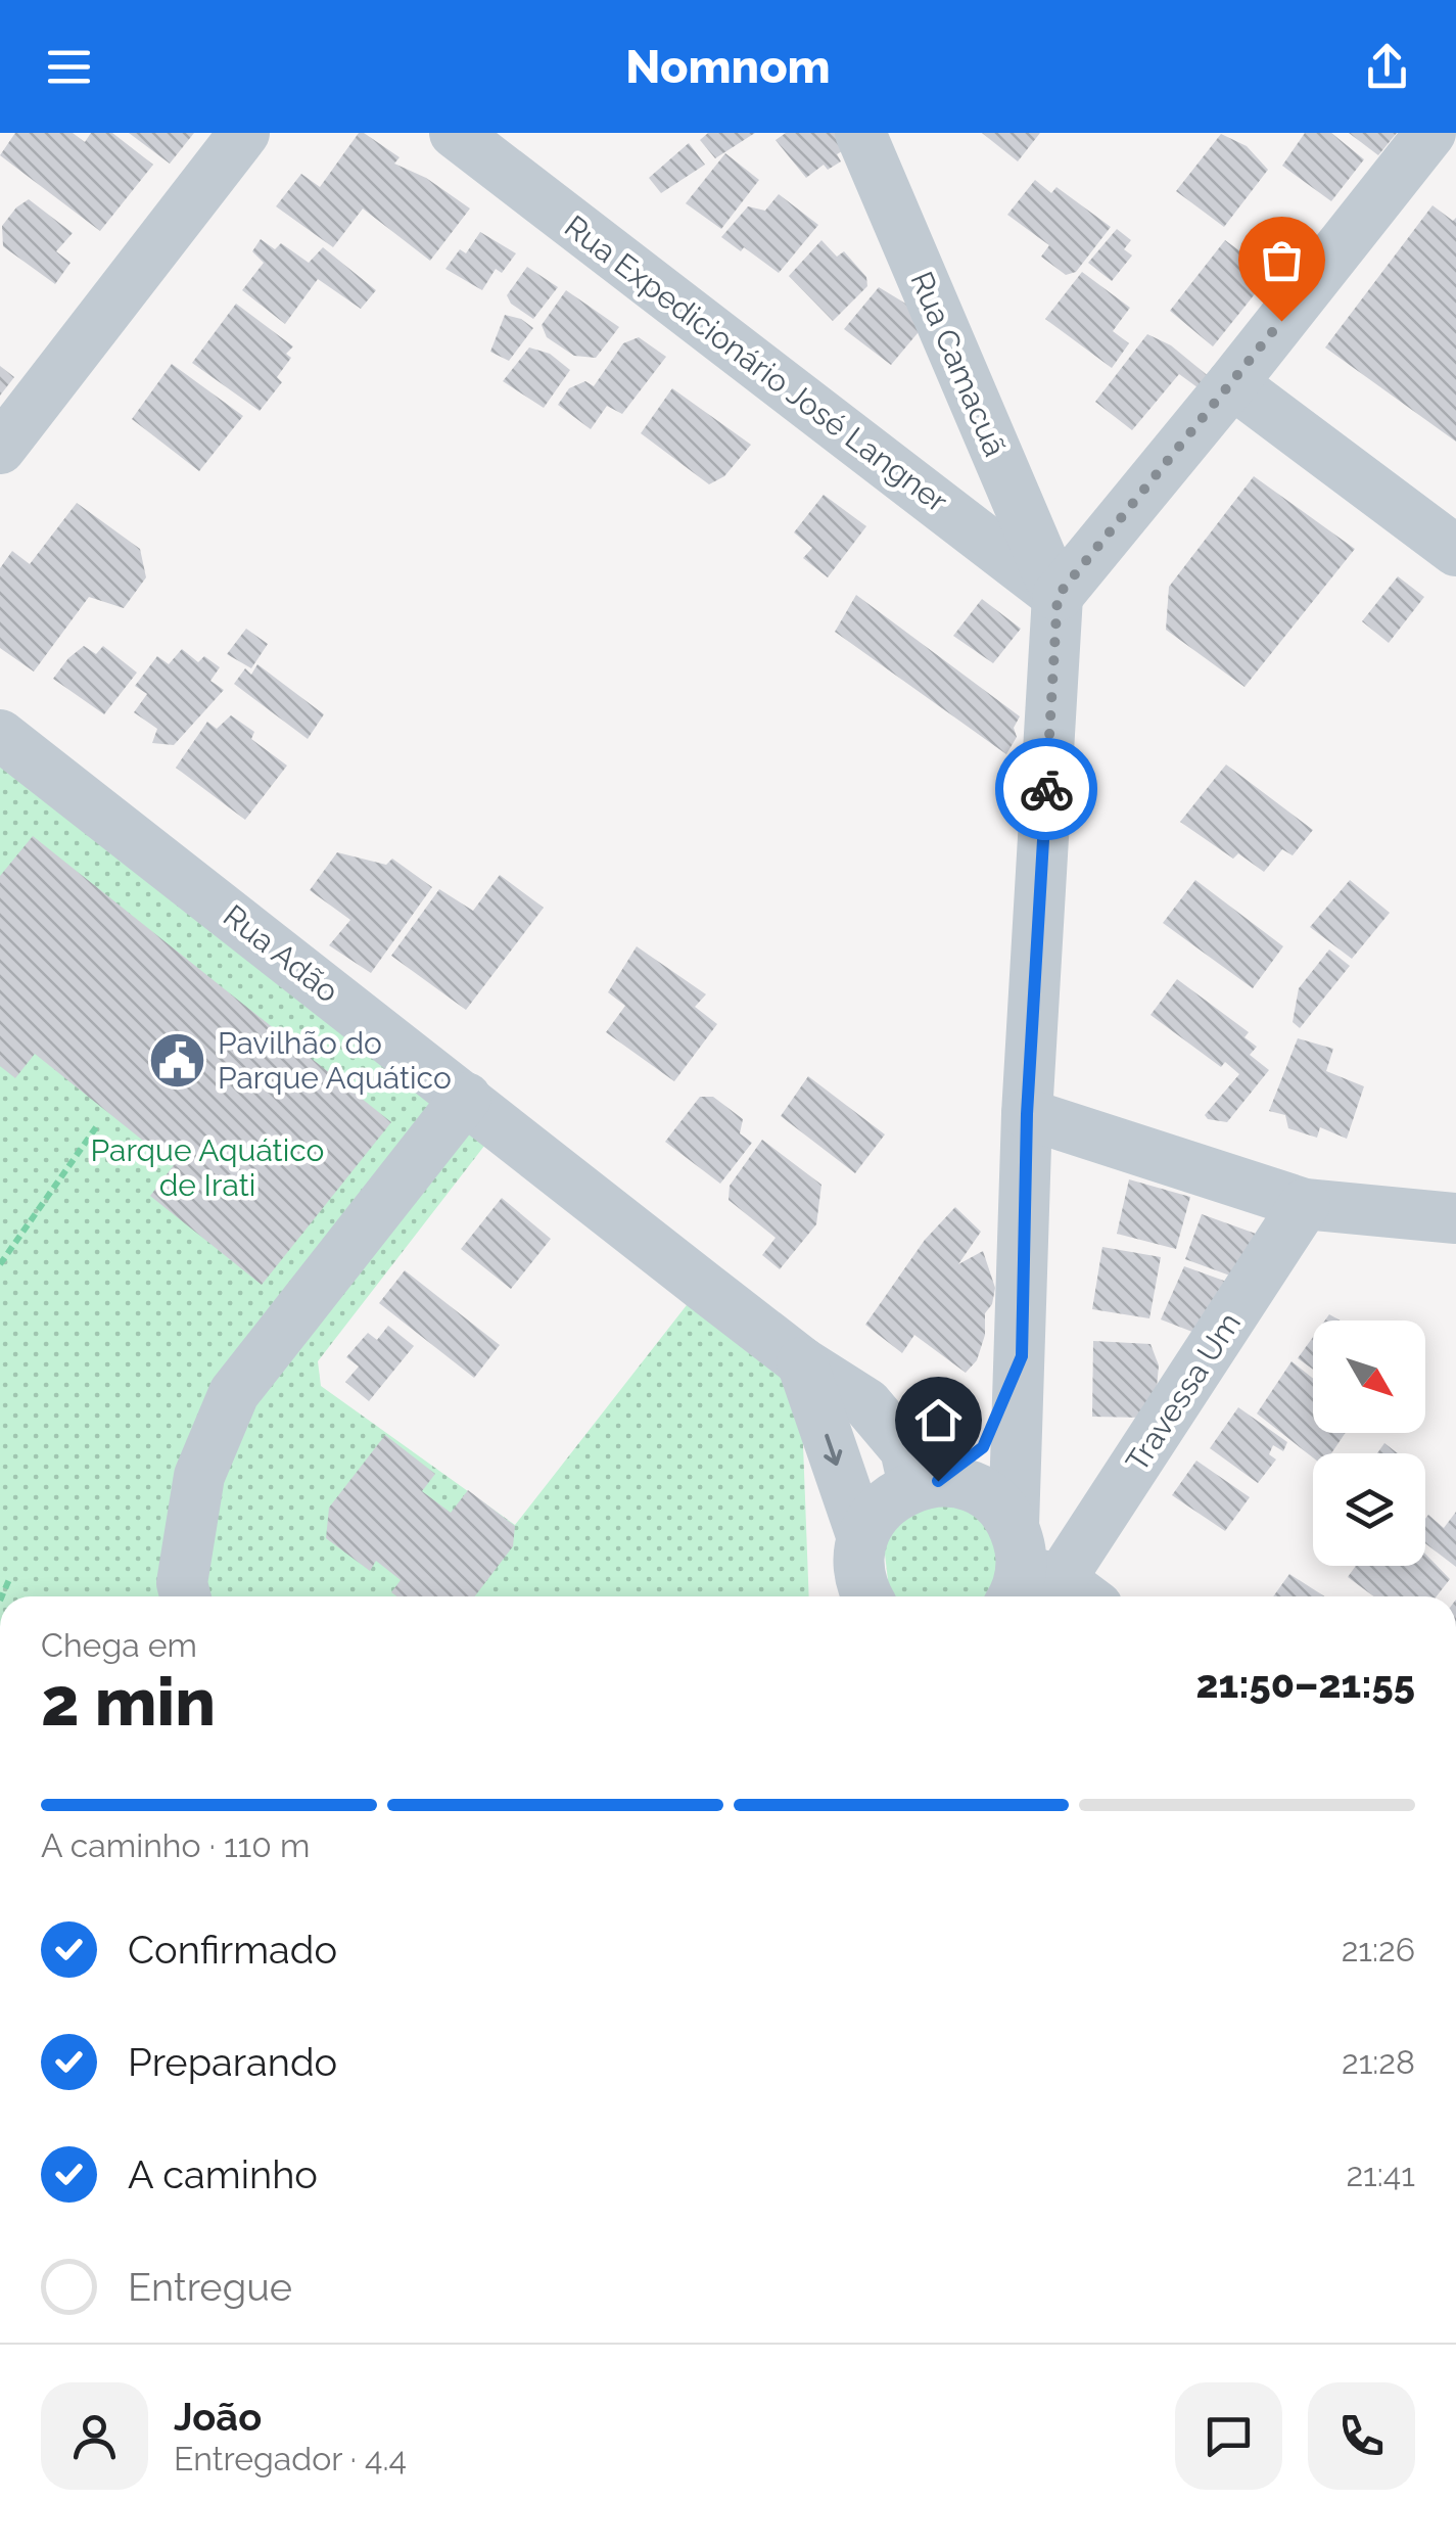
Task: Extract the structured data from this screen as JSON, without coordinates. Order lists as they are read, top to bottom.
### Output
{
  "streets": {
    "street": [
      "Rua Expedicionário José Langner",
      "Rua Camacuã",
      "Rua Adão",
      "Travessa Um"
    ]
  },
  "crossings": [
    ["Rua Expedicionário José Langner", "Rua Camacuã"]
  ],
  "parks": ["Parque Aquático de Irati"],
  "places": {
    "public building": ["Pavilhão do Parque Aquático"]
  },
  "north": "bottom right",
  "page": {
    "header": "Nomnom",
    "heading": ["2 min", "Chega em", "21:50–21:55"],
    "panel": ["João", "Entregador · 4.4"],
    "bar": "A caminho · 110 m",
    "list": [
      ["Confirmado", "21:26"],
      ["Preparando", "21:28"],
      ["A caminho", "21:41"],
      "Entregue"
    ]
  }
}
